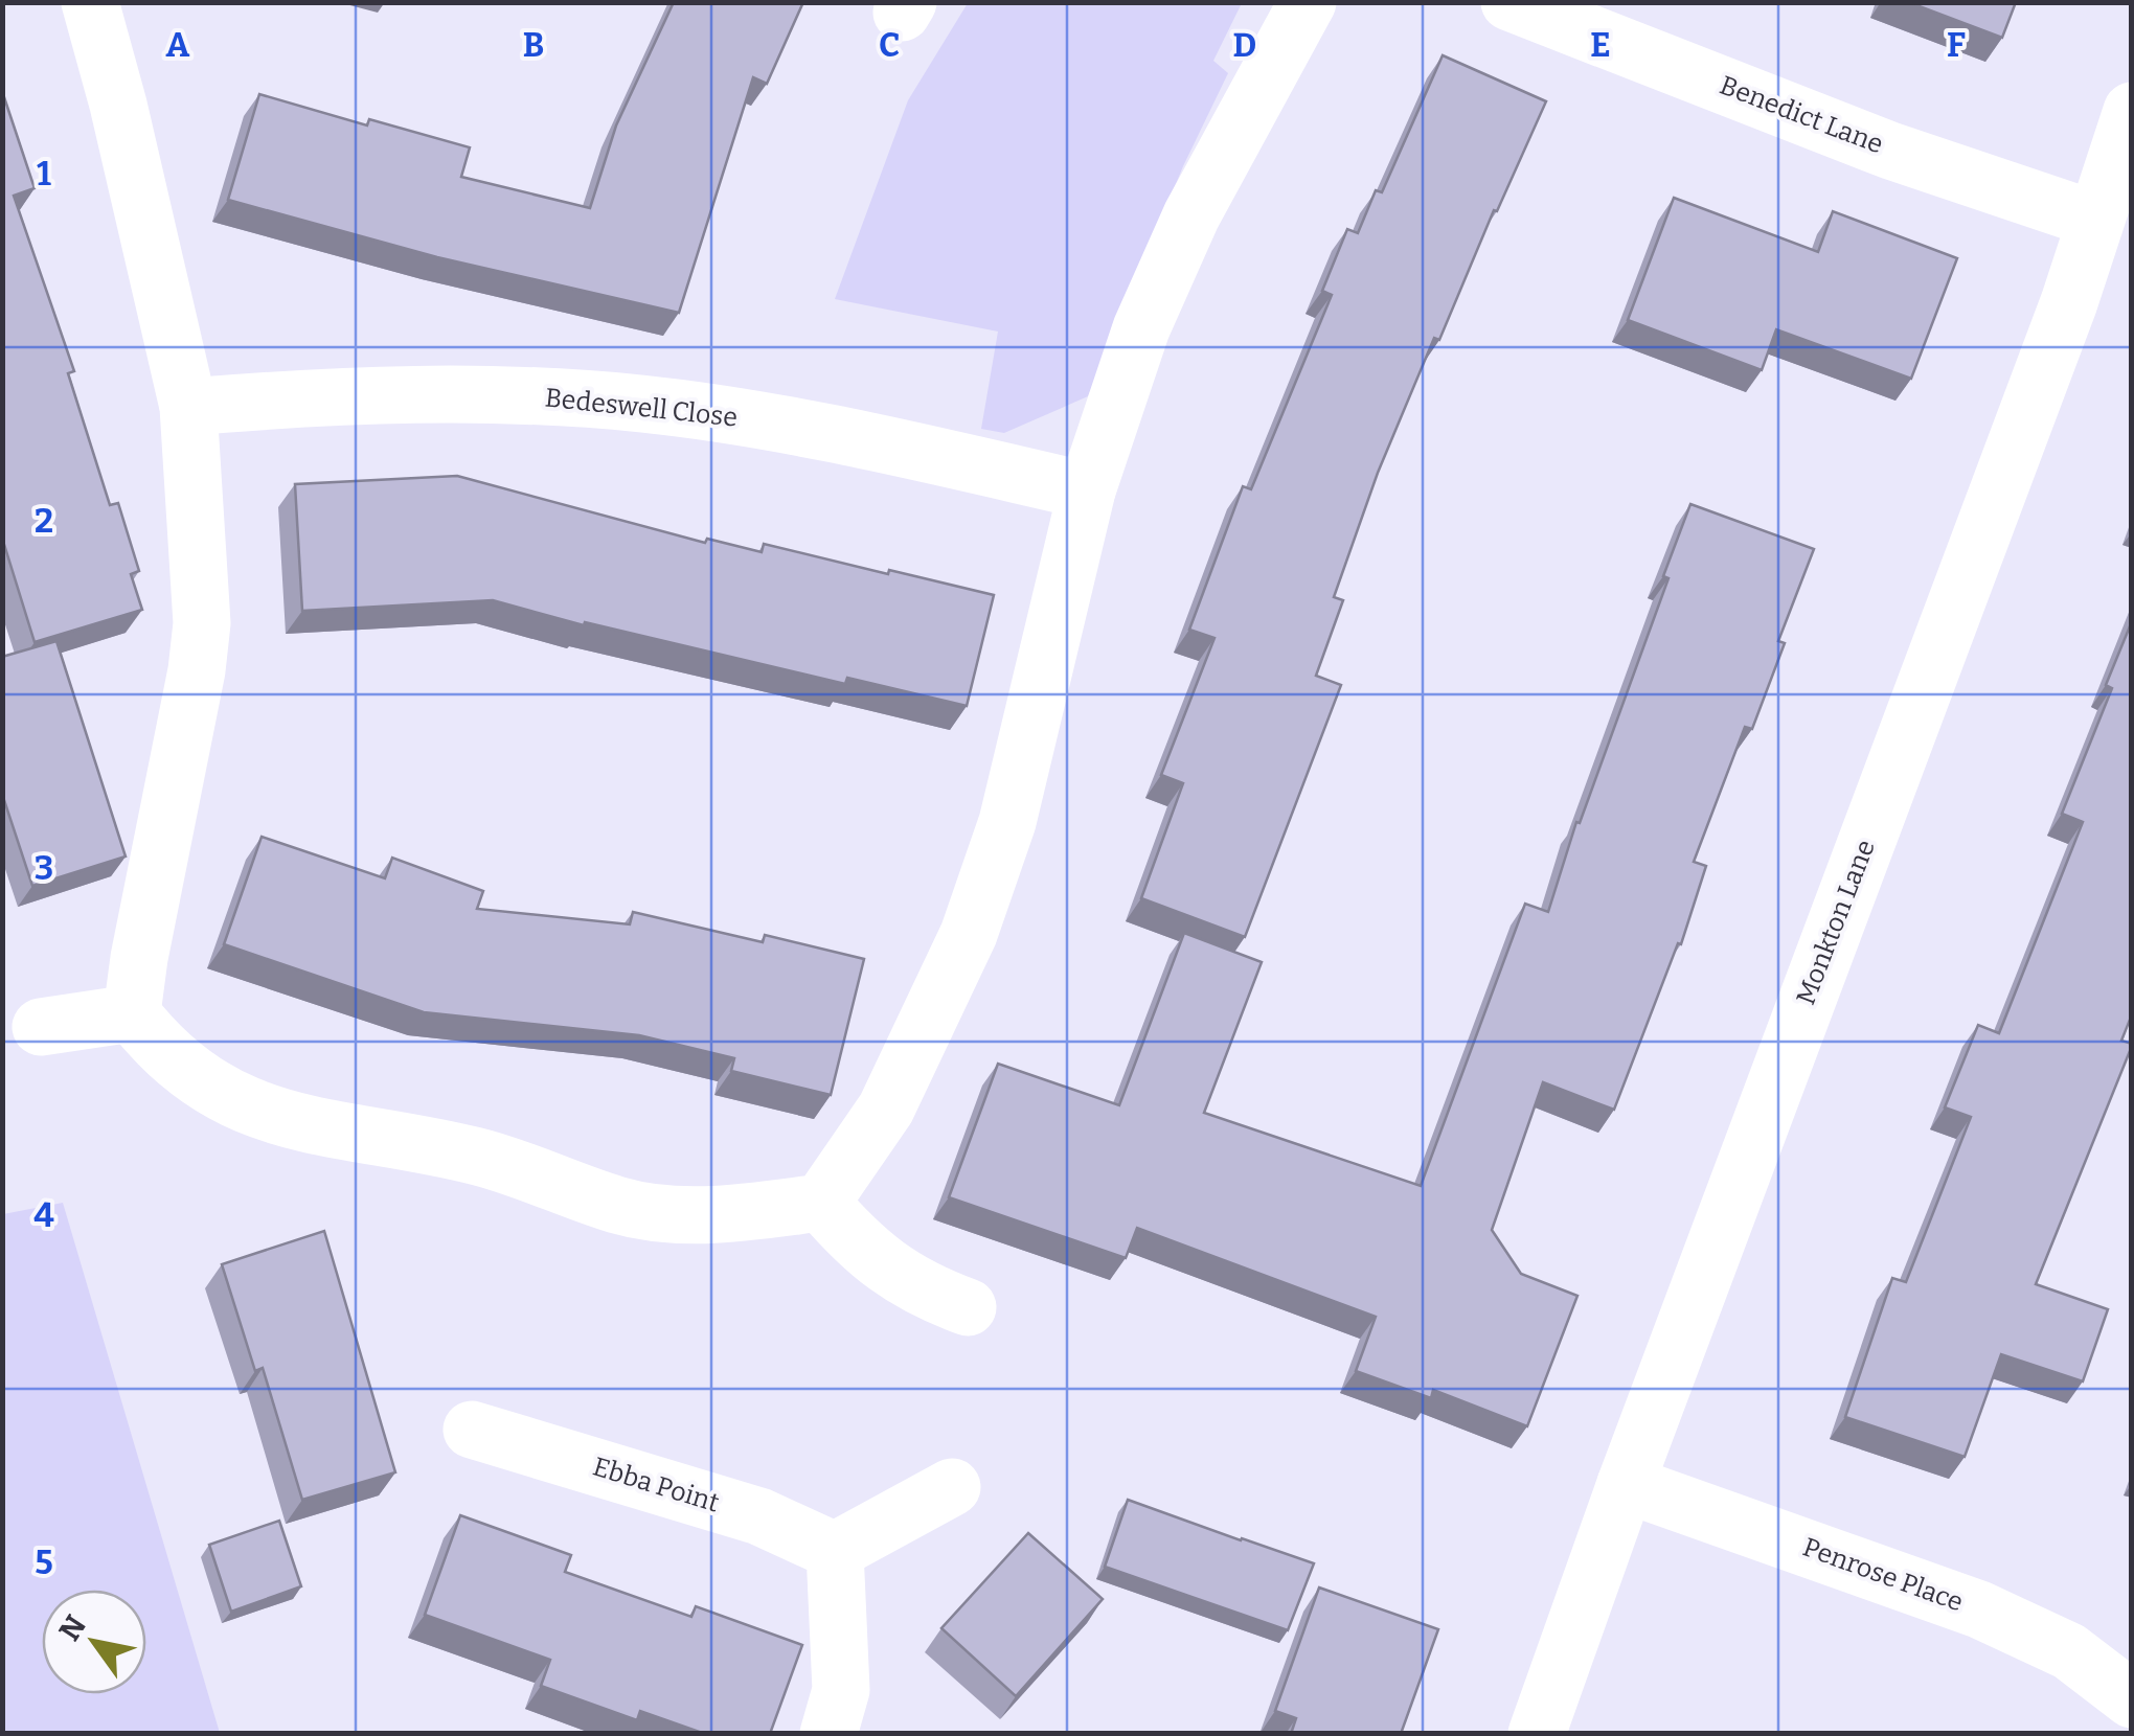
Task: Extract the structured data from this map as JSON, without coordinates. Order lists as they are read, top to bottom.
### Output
{
  "streets": {
    "street": [
      "Benedict Lane",
      "Bedeswell Close",
      "Monkton Lane",
      "Ebba Point",
      "Penrose Place"
    ]
  },
  "crossings": [
    ["Benedict Lane", "Monkton Lane"],
    ["Monkton Lane", "Penrose Place"]
  ],
  "north": "top left",
  "grid": {
    "columns": [
      "A",
      "B",
      "C",
      "D",
      "E",
      "F"
    ],
    "rows": [
      "1",
      "2",
      "3",
      "4",
      "5"
    ]
  }
}
